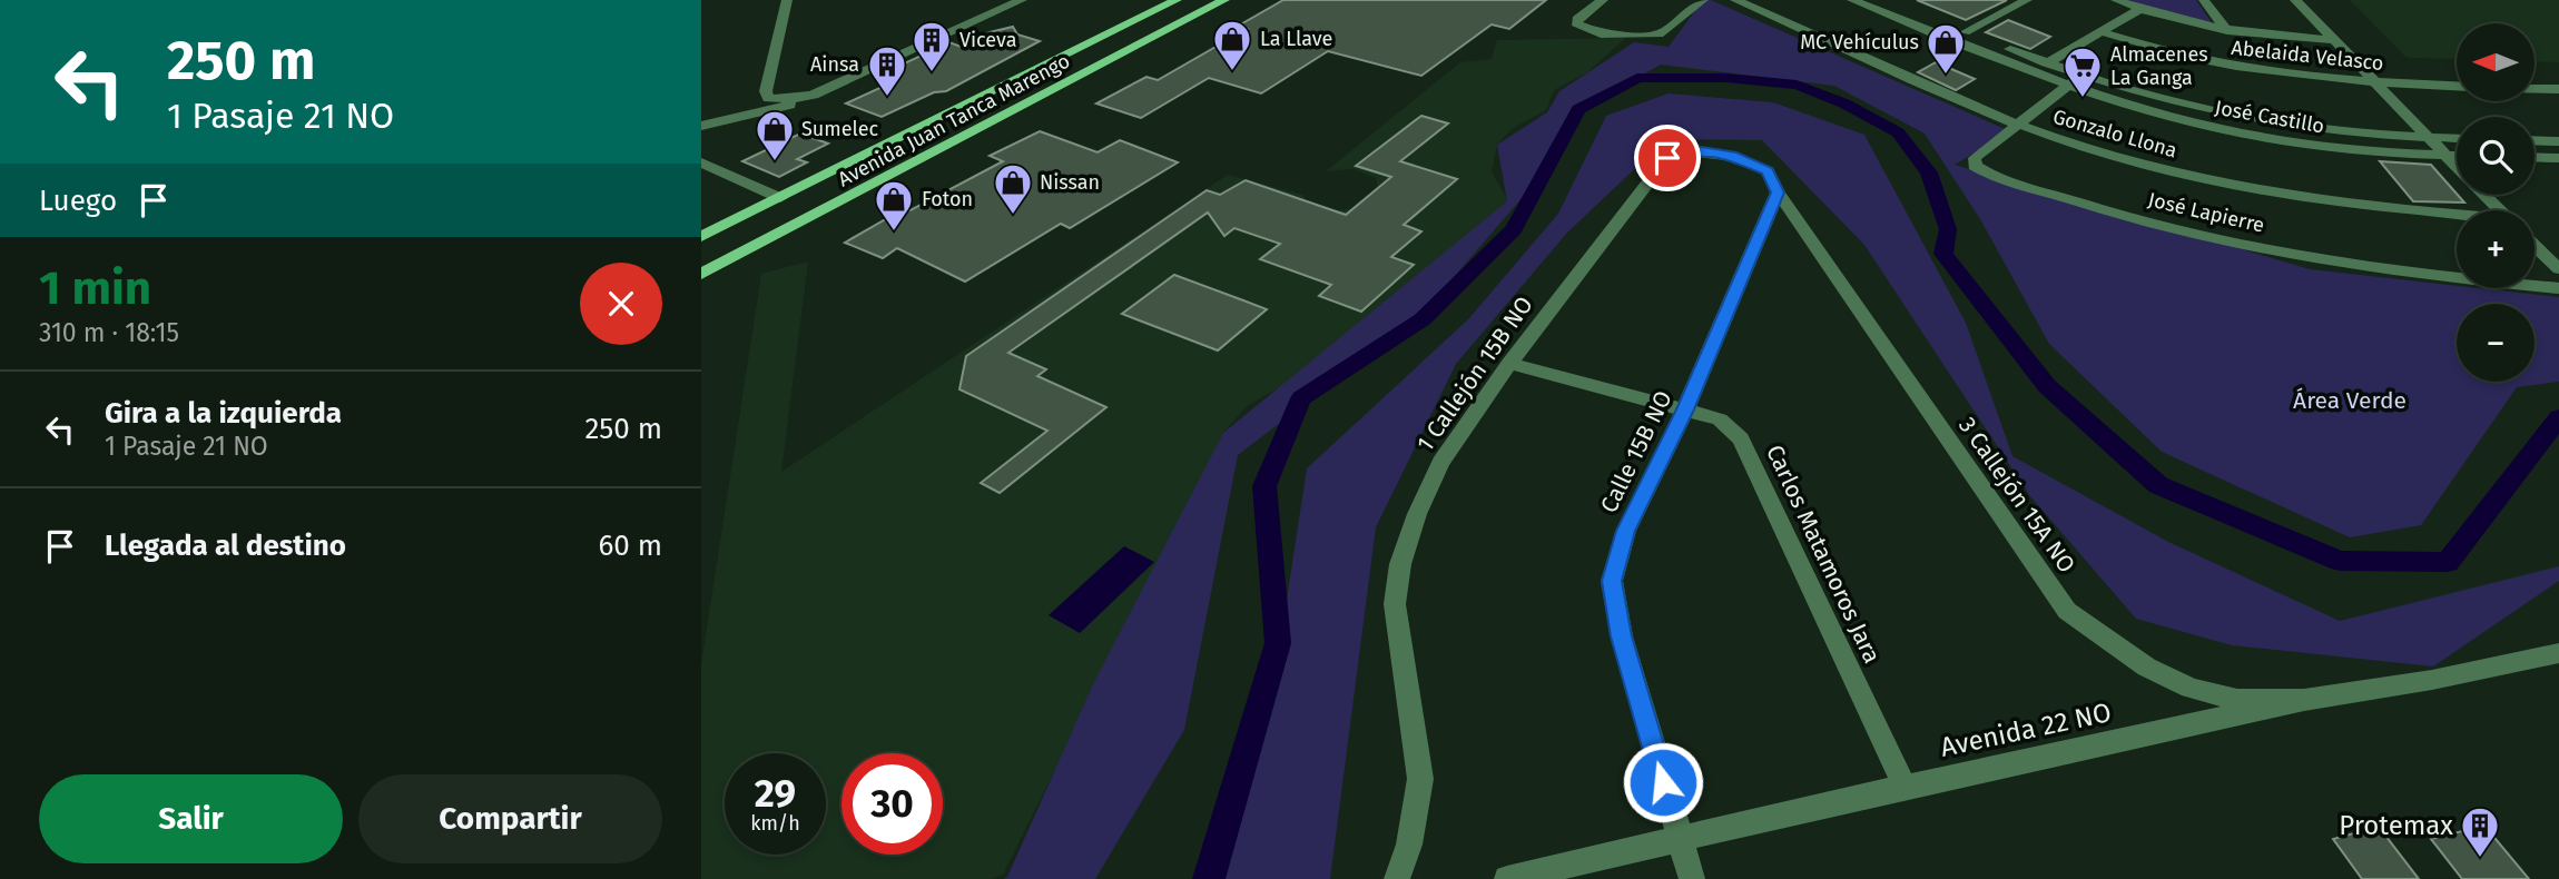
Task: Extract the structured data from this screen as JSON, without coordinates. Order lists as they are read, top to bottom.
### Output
{
  "streets": {
    "main road": ["Avenida Juan Tanca Marengo"],
    "street": [
      "Abelaida Velasco",
      "José Castillo",
      "Gonzalo Llona",
      "José Lapierre",
      "1 Callejón 15B NO",
      "Calle 15B NO",
      "3 Callejón 15A NO",
      "Carlos Matamoros Jara",
      "Avenida 22 NO"
    ]
  },
  "crossings": [
    ["José Castillo", "José Lapierre"],
    ["Gonzalo Llona", "José Lapierre"],
    ["1 Callejón 15B NO", "3 Callejón 15A NO"],
    ["1 Callejón 15B NO", "Carlos Matamoros Jara"],
    ["Calle 15B NO", "3 Callejón 15A NO"],
    ["Calle 15B NO", "Carlos Matamoros Jara"],
    ["Calle 15B NO", "Avenida 22 NO"],
    ["3 Callejón 15A NO", "Avenida 22 NO"],
    ["Carlos Matamoros Jara", "Avenida 22 NO"]
  ],
  "parks": ["Área Verde"],
  "places": {
    "shop": [
      "La Llave",
      "MC Vehículus",
      "Sumelec",
      "Nissan",
      "Foton"
    ],
    "building": ["Viceva", "Ainsa", "Protemax"],
    "supermarket": ["Almacenes La Ganga"]
  },
  "north": "left",
  "page": {
    "turn": ["250 m", "1 Pasaje 21 NO"],
    "map_buttons": ["+", "−"],
    "then": "Luego",
    "heading": ["1 min", "310 m · 18:15"],
    "list": [
      {
        "name": "Gira a la izquierda",
        "note": "1 Pasaje 21 NO",
        "value": "250 m"
      },
      {
        "name": "Llegada al destino",
        "value": "60 m"
      }
    ],
    "speed": "29 km/h",
    "limit": "30",
    "buttons": ["Salir", "Compartir"]
  }
}
